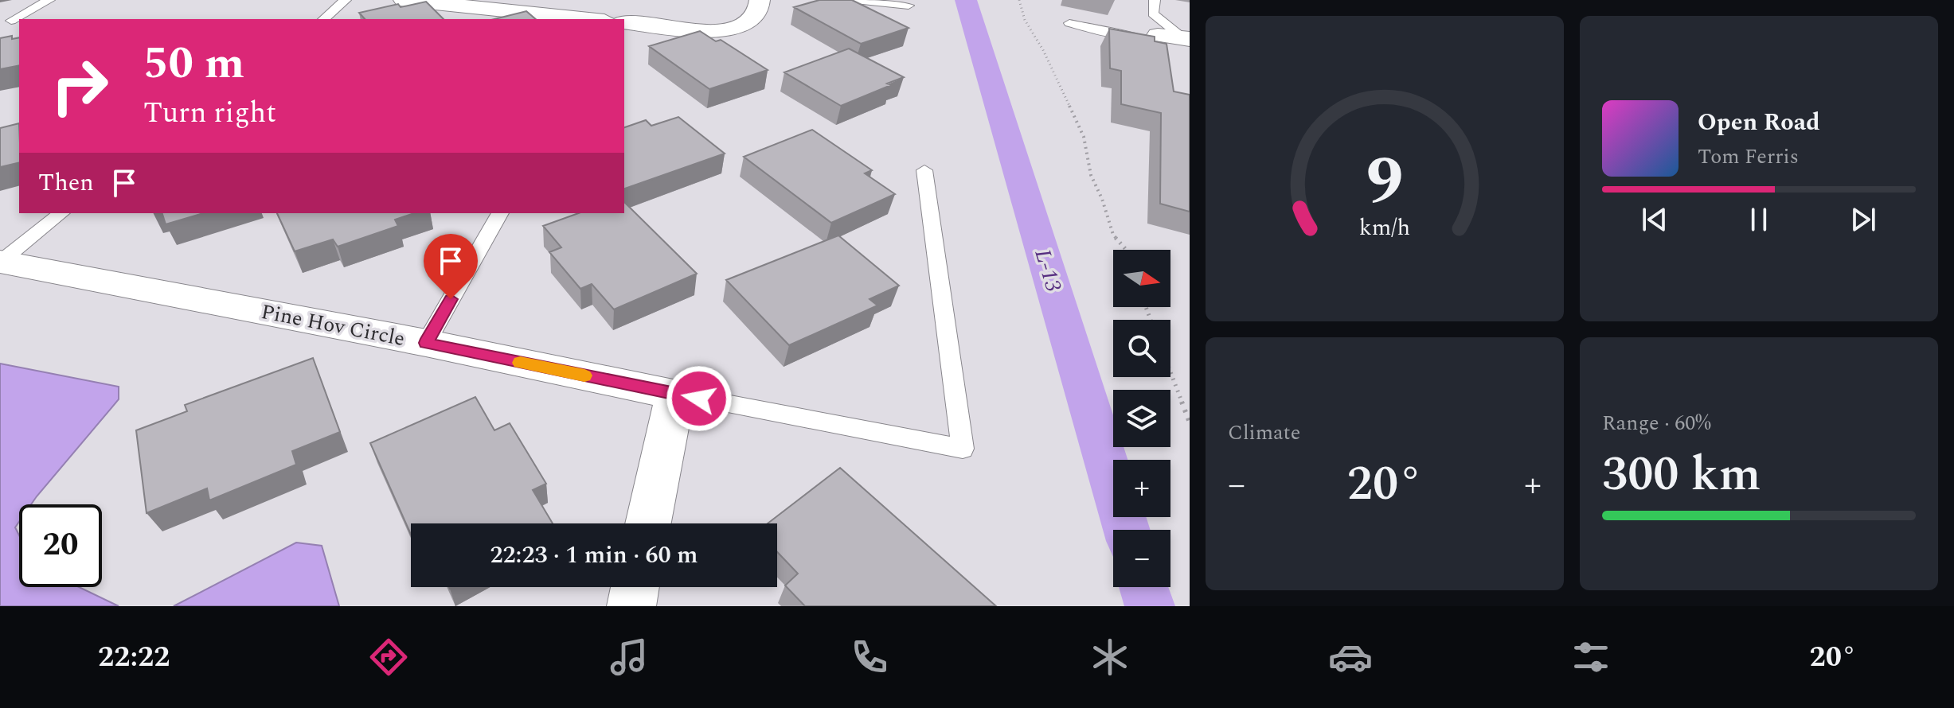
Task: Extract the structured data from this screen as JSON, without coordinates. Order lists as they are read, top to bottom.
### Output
{
  "streets": {
    "street": ["Pine Hov Circle"]
  },
  "water": ["L-13"],
  "north": "right",
  "page": {
    "turn": ["50 m", "Turn right"],
    "song": ["Open Road", "Tom Ferris"],
    "then": "Then",
    "map_buttons": ["+", "−"],
    "tile": [
      "Climate",
      ["Range · 60%", "300 km"]
    ],
    "heat": ["−", "20°", "+"],
    "limit": "20",
    "trip": "22:23 · 1 min · 60 m",
    "tabs": ["22:22", "20°"],
    "gauge": ["9", "km/h"]
  }
}
